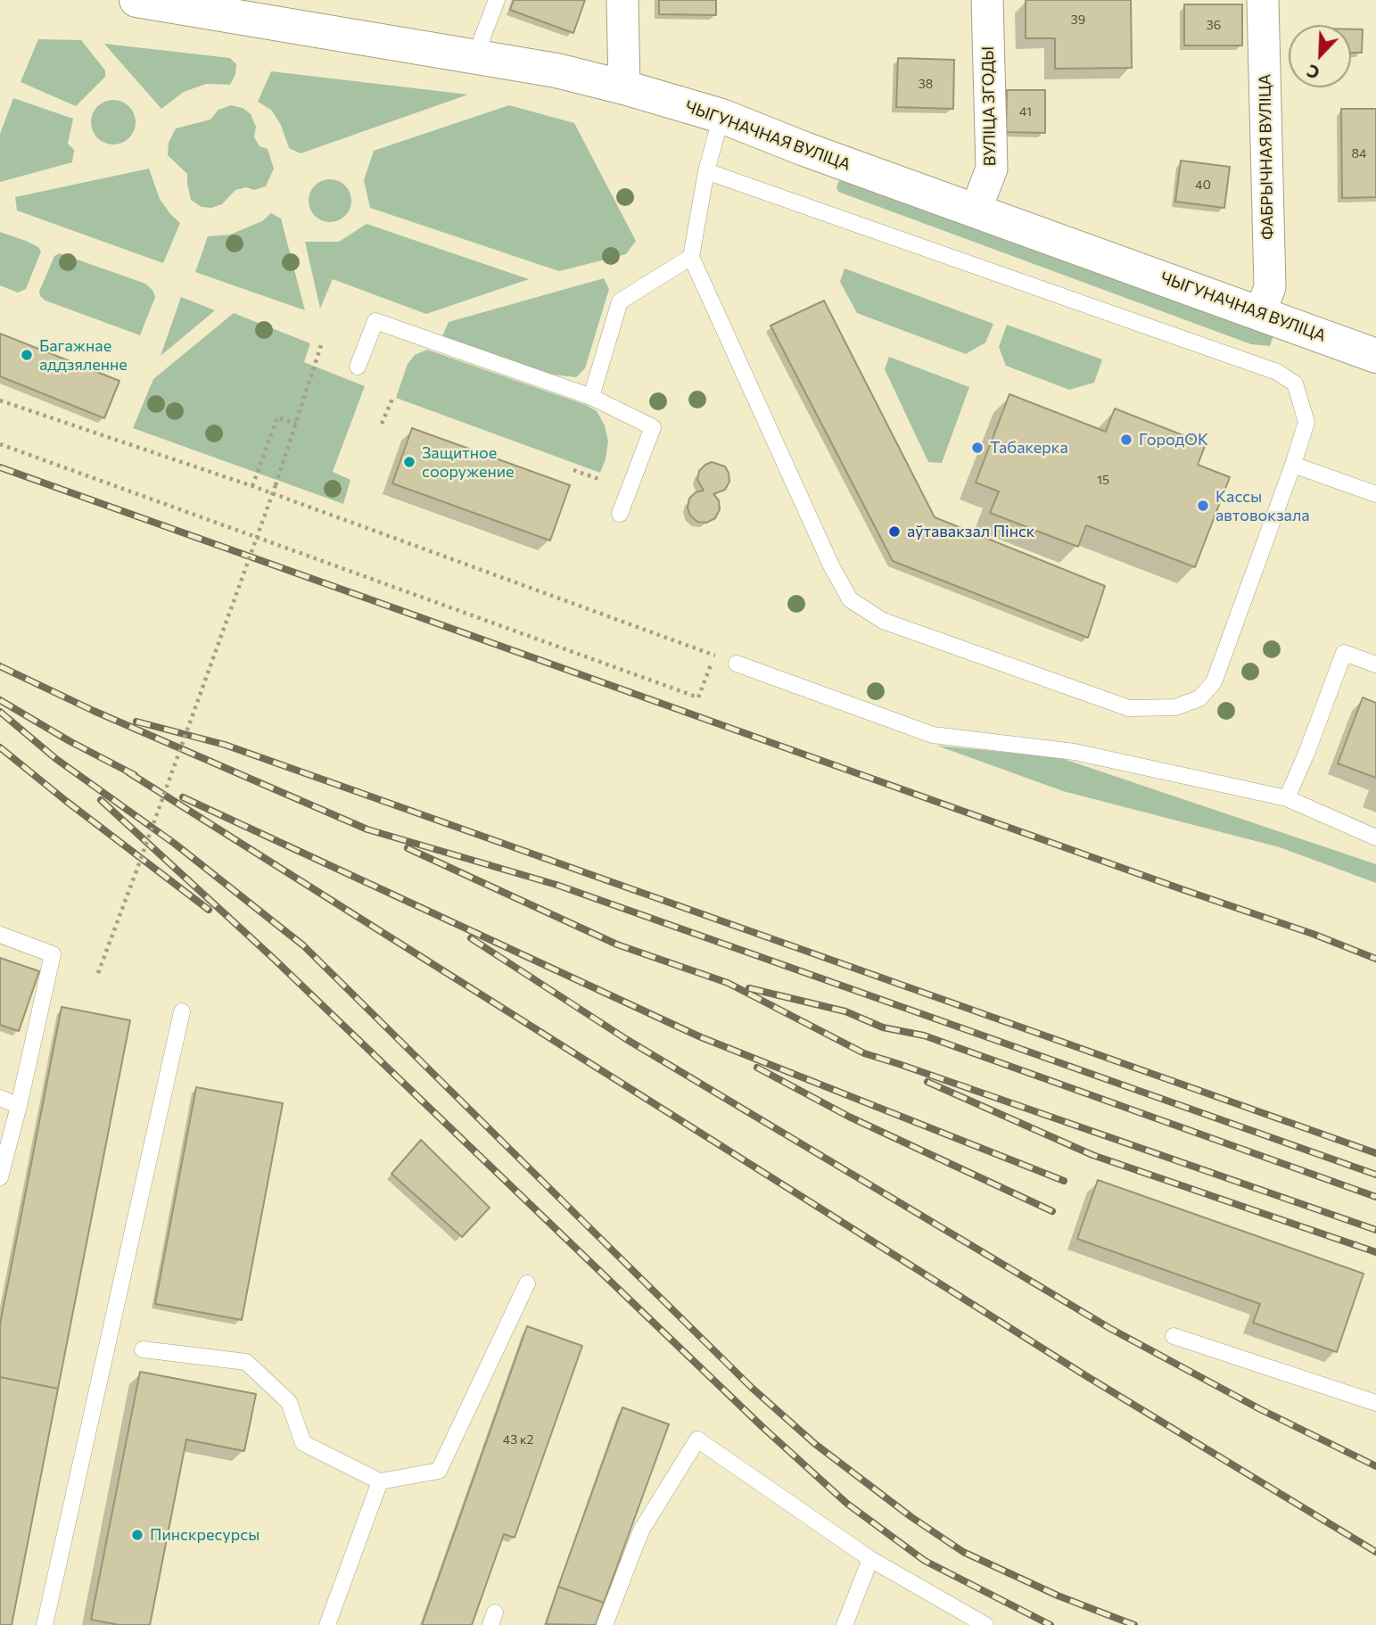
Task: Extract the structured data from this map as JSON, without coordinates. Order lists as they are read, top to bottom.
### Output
{
  "streets": {
    "street": ["ВУЛІЦА ЗГОДЫ", "ЧЫГУНАЧНАЯ ВУЛІЦА", "ФАБРЫЧНАЯ ВУЛІЦА"]
  },
  "crossings": [
    ["ВУЛІЦА ЗГОДЫ", "ЧЫГУНАЧНАЯ ВУЛІЦА"],
    ["ЧЫГУНАЧНАЯ ВУЛІЦА", "ФАБРЫЧНАЯ ВУЛІЦА"]
  ],
  "places": [
    "Багажнае аддзяленне",
    "ГородОК",
    "Табакерка",
    "Защитное сооружение",
    "Кассы автовокзала",
    "аўтавакзал Пінск",
    "Пинскресурсы"
  ],
  "house_numbers": [
    "39",
    "36",
    "38",
    "41",
    "84",
    "40",
    "15",
    "43 к2"
  ],
  "north": "bottom left"
}
